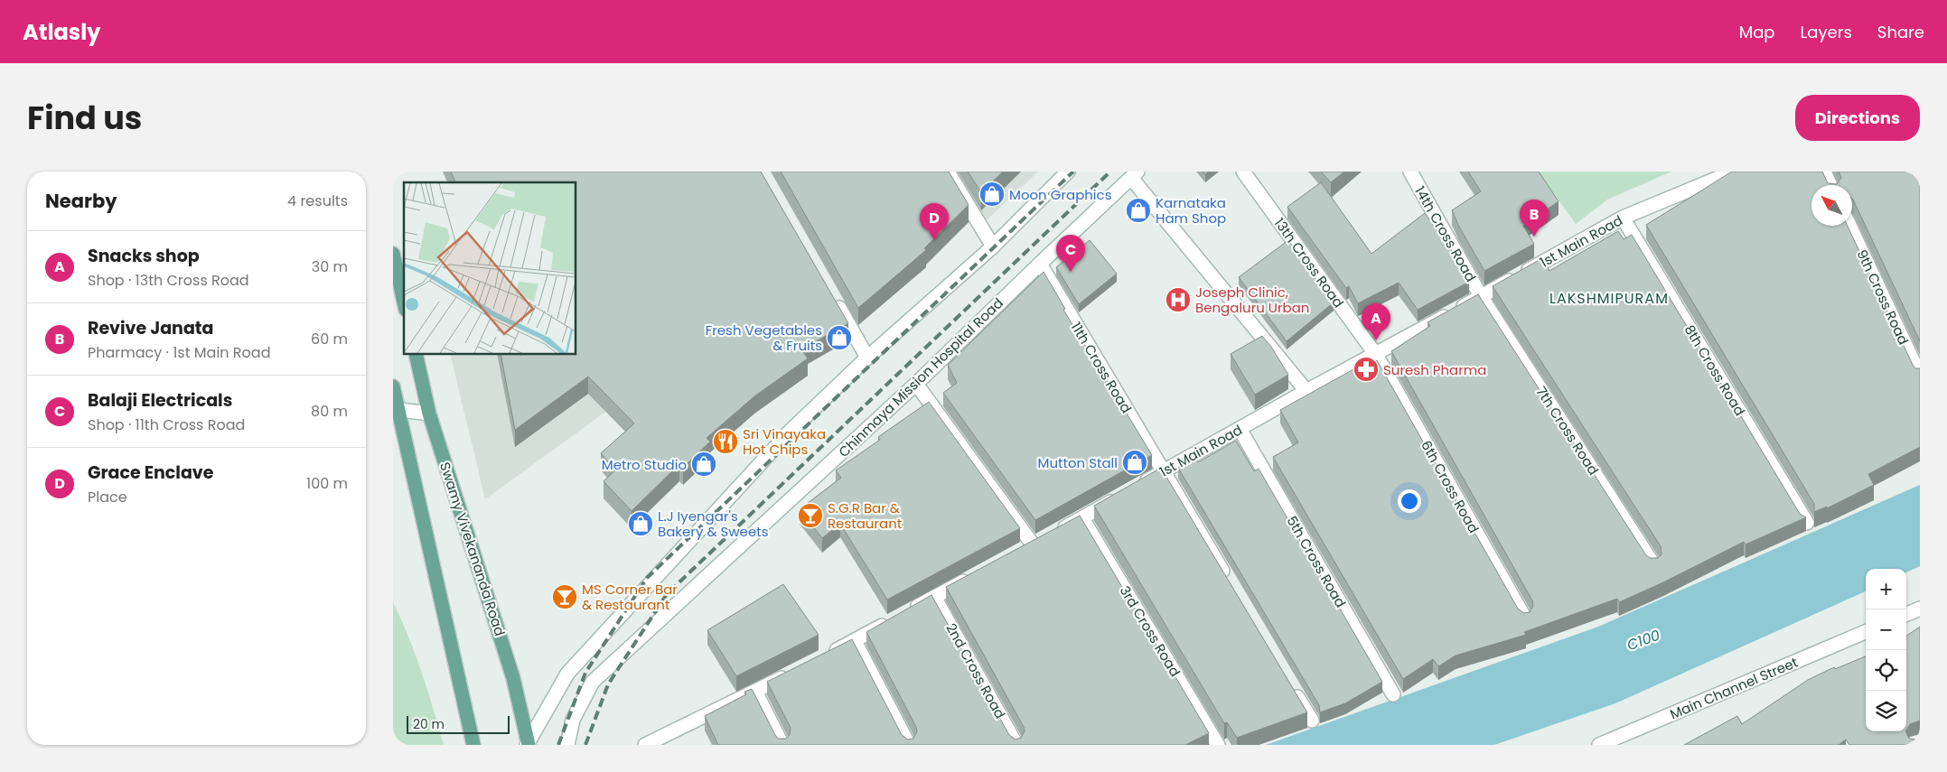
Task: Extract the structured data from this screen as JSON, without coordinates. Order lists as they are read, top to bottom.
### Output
{
  "streets": {
    "main road": ["Swamy Vivekananda Road"],
    "street": [
      "14th Cross Road",
      "1st Main Road",
      "13th Cross Road",
      "9th Cross Road",
      "11th Cross Road",
      "8th Cross Road",
      "Chinmaya Mission Hospital Road",
      "7th Cross Road",
      "6th Cross Road",
      "5th Cross Road",
      "3rd Cross Road",
      "2nd Cross Road",
      "Main Channel Street"
    ]
  },
  "crossings": [
    ["14th Cross Road", "1st Main Road"],
    ["14th Cross Road", "7th Cross Road"],
    ["1st Main Road", "13th Cross Road"],
    ["1st Main Road", "11th Cross Road"],
    ["1st Main Road", "8th Cross Road"],
    ["1st Main Road", "7th Cross Road"],
    ["1st Main Road", "6th Cross Road"],
    ["1st Main Road", "5th Cross Road"],
    ["13th Cross Road", "6th Cross Road"],
    ["11th Cross Road", "Chinmaya Mission Hospital Road"]
  ],
  "districts": ["LAKSHMIPURAM"],
  "water": ["C100"],
  "places": {
    "shop": [
      "Moon Graphics",
      "Karnataka Ham Shop",
      "Fresh Vegetables & Fruits",
      "Mutton Stall",
      "Metro Studio",
      "L.J Iyengar's Bakery & Sweets"
    ],
    "hospital": ["Joseph Clinic, Bengaluru Urban"],
    "pharmacy": ["Suresh Pharma"],
    "restaurant": ["Sri Vinayaka Hot Chips"],
    "bar": ["S.G.R Bar & Restaurant", "MS Corner Bar & Restaurant"]
  },
  "scale_bar": "20 m",
  "north": "top left",
  "page": {
    "header": "Atlasly",
    "nav": ["Map", "Layers", "Share"],
    "title": "Find us",
    "buttons": "Directions",
    "heading": ["Nearby", "4 results"],
    "pins": [
      "B",
      "D",
      "C",
      "A"
    ],
    "list": [
      {
        "mark": "A",
        "name": "Snacks shop",
        "note": "Shop · 13th Cross Road",
        "value": "30 m"
      },
      {
        "mark": "B",
        "name": "Revive Janata",
        "note": "Pharmacy · 1st Main Road",
        "value": "60 m"
      },
      {
        "mark": "C",
        "name": "Balaji Electricals",
        "note": "Shop · 11th Cross Road",
        "value": "80 m"
      },
      {
        "mark": "D",
        "name": "Grace Enclave",
        "note": "Place",
        "value": "100 m"
      }
    ],
    "map_buttons": ["+", "−"],
    "scale": "20 m"
  }
}
